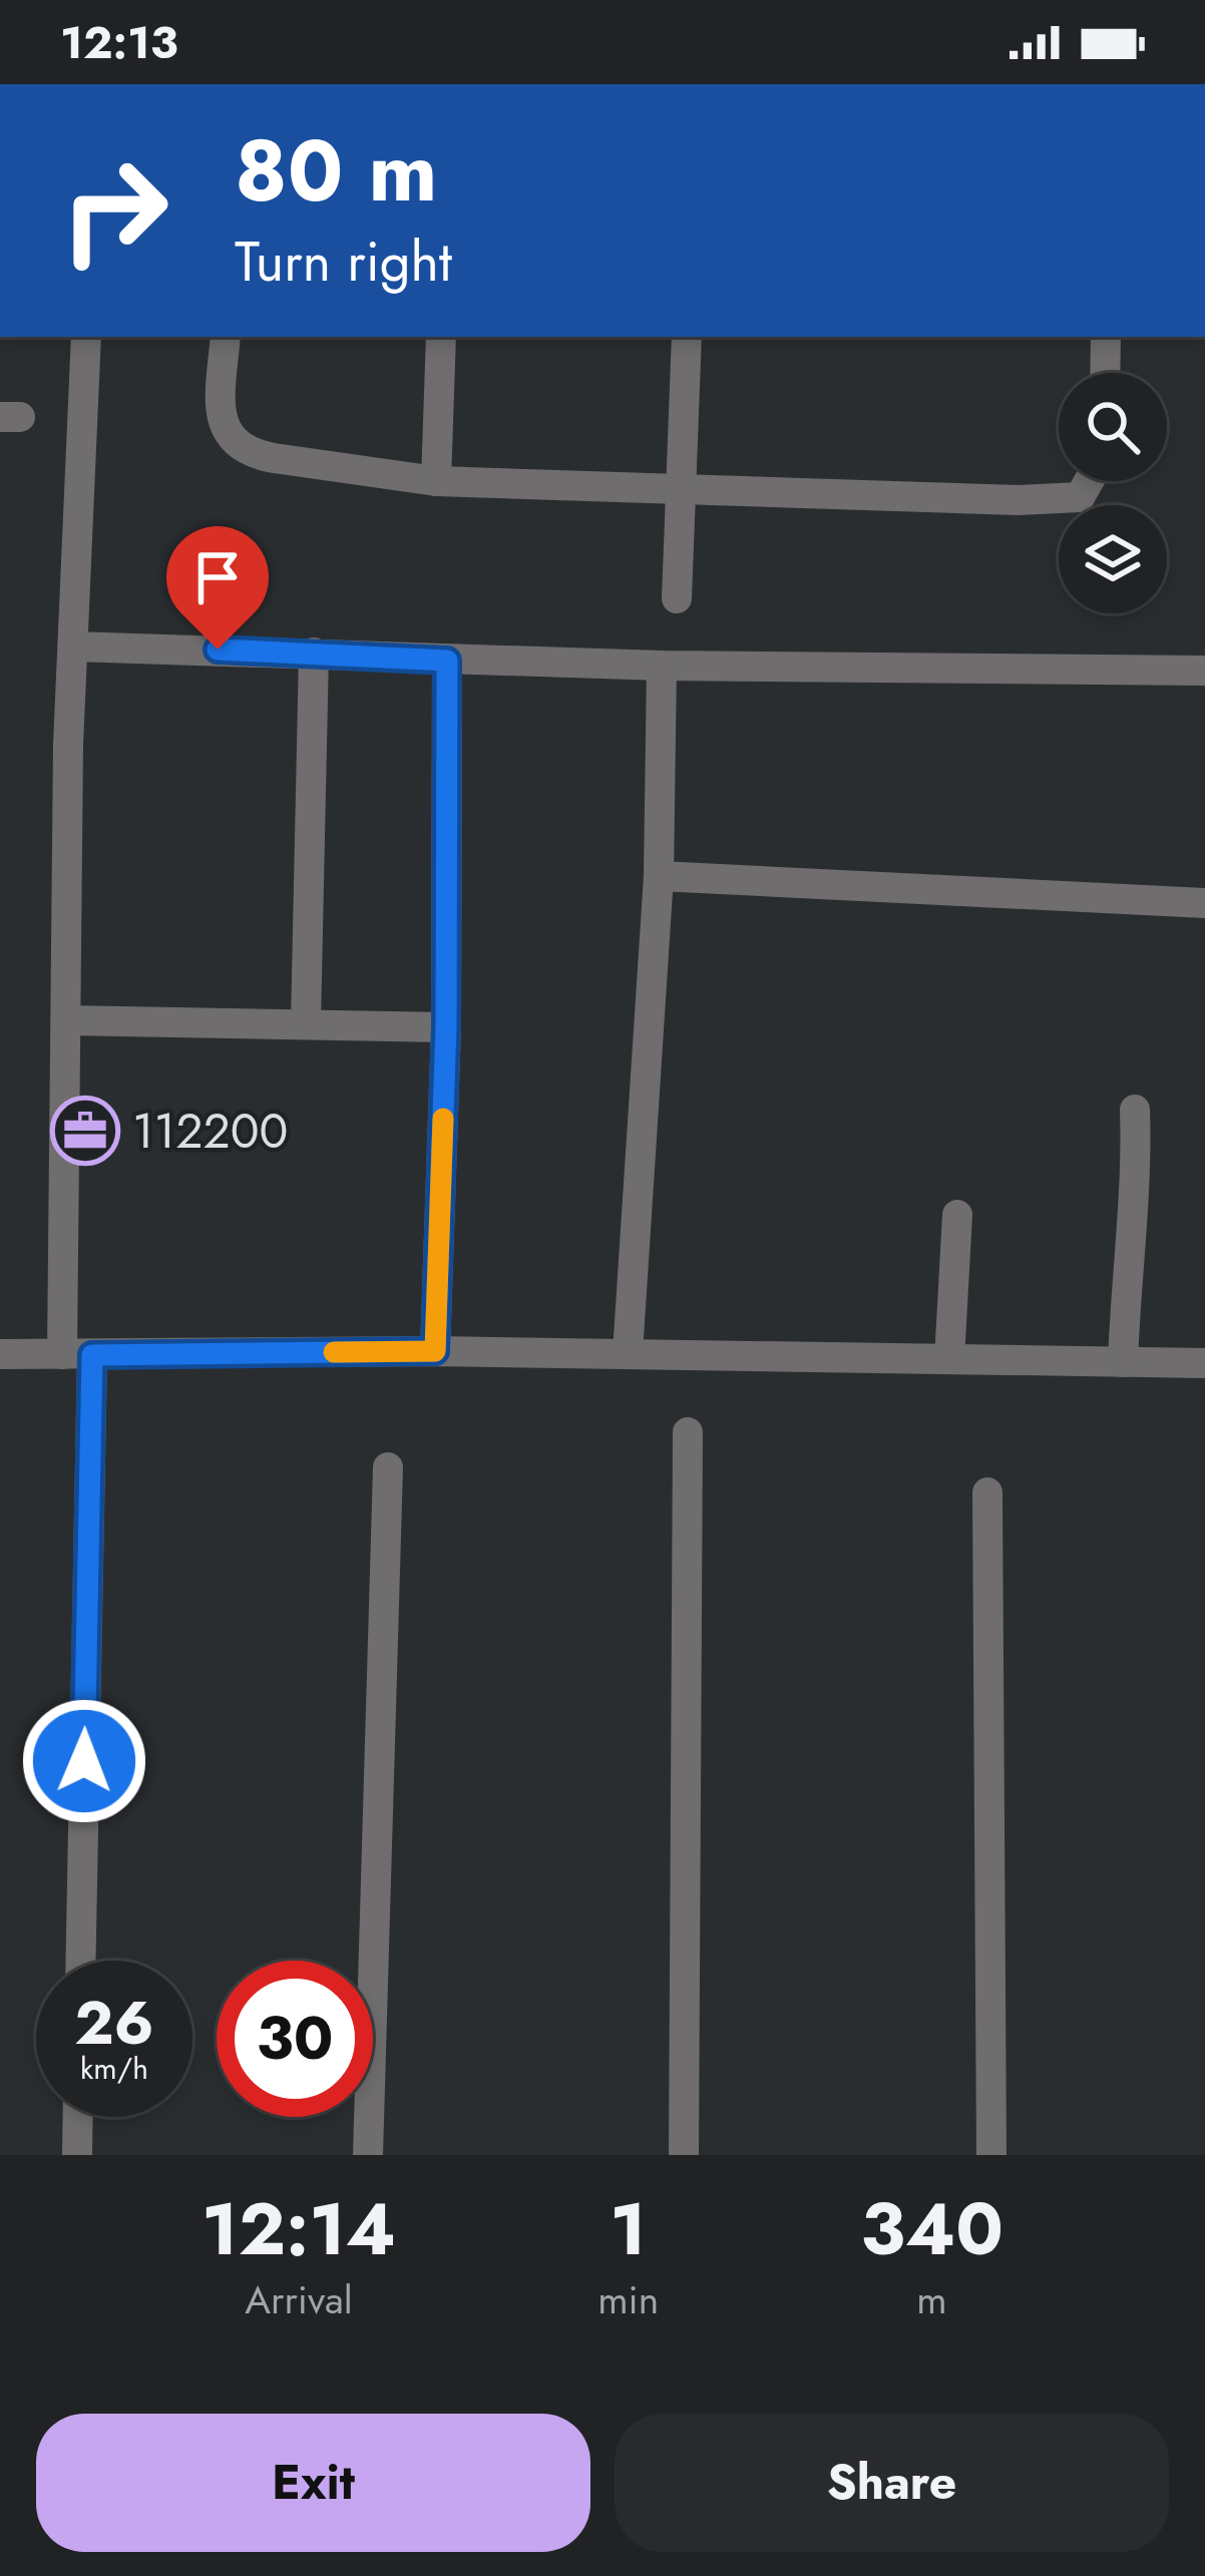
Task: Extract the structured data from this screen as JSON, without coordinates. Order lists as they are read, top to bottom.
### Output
{
  "places": {
    "office": ["112200"]
  },
  "page": {
    "status": "12:13",
    "turn": ["80 m", "Turn right"],
    "speed": "26 km/h",
    "limit": "30",
    "eta": [
      "12:14",
      "Arrival",
      "1",
      "min",
      "340",
      "m"
    ],
    "buttons": ["Exit", "Share"]
  }
}
